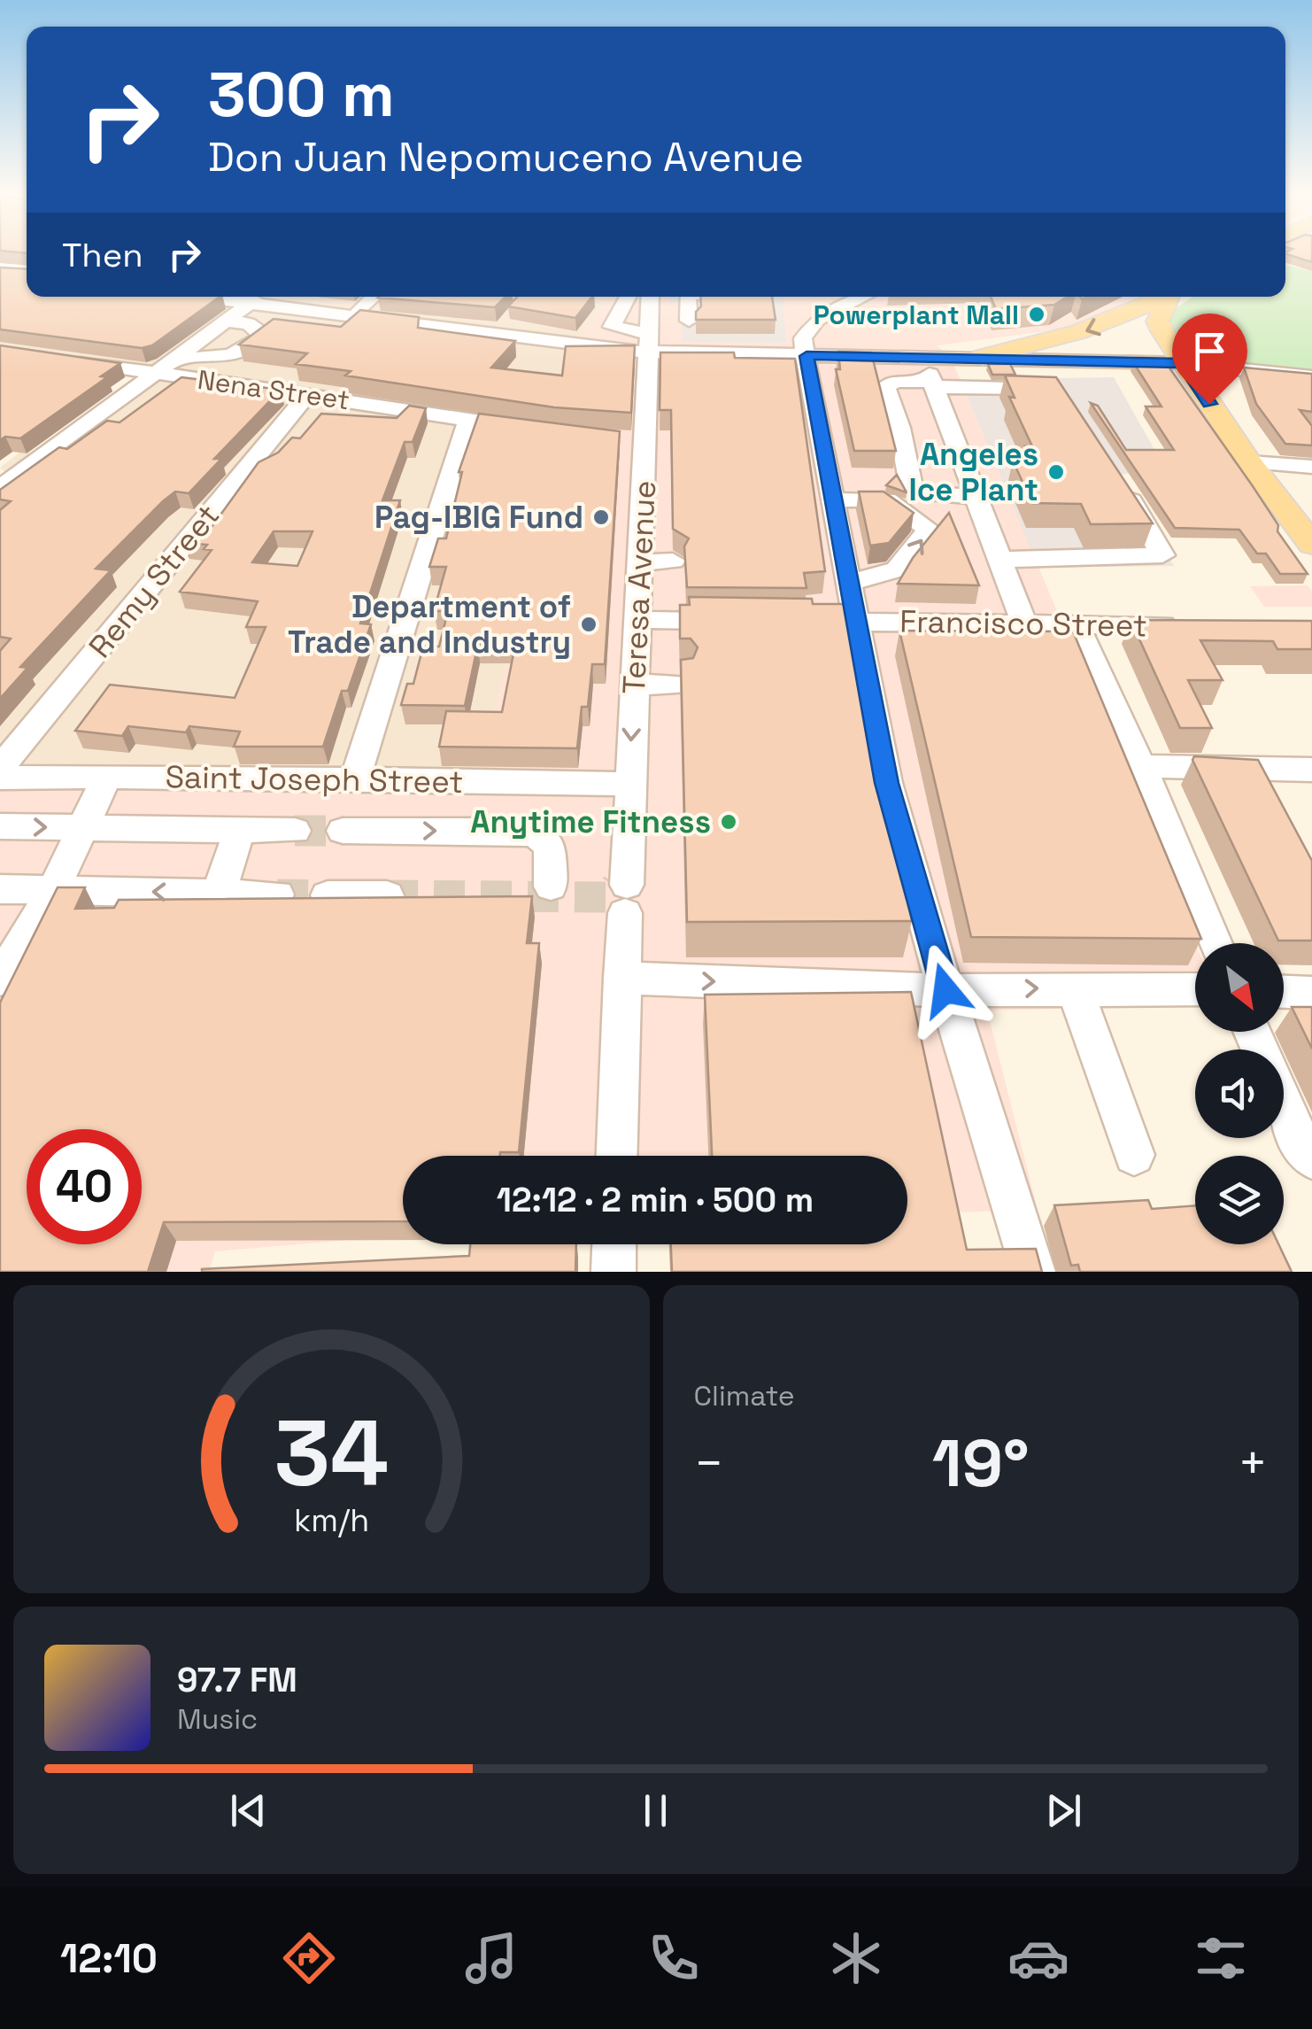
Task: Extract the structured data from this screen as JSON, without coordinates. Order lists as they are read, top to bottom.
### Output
{
  "streets": {
    "street": [
      "Nena Street",
      "Remy Street",
      "Teresa Avenue",
      "Francisco Street",
      "Saint Joseph Street"
    ]
  },
  "crossings": [
    ["Nena Street", "Remy Street"],
    ["Teresa Avenue", "Saint Joseph Street"]
  ],
  "places": [
    "Powerplant Mall",
    "Angeles Ice Plant",
    "Pag-IBIG Fund",
    "Department of Trade and Industry",
    "Anytime Fitness"
  ],
  "north": "bottom right",
  "page": {
    "turn": ["300 m", "Don Juan Nepomuceno Avenue"],
    "then": "Then",
    "limit": "40",
    "trip": "12:12 · 2 min · 500 m",
    "tile": "Climate",
    "heat": ["−", "19°", "+"],
    "song": ["97.7 FM", "Music"],
    "tabs": "12:10",
    "gauge": ["34", "km/h"]
  }
}
